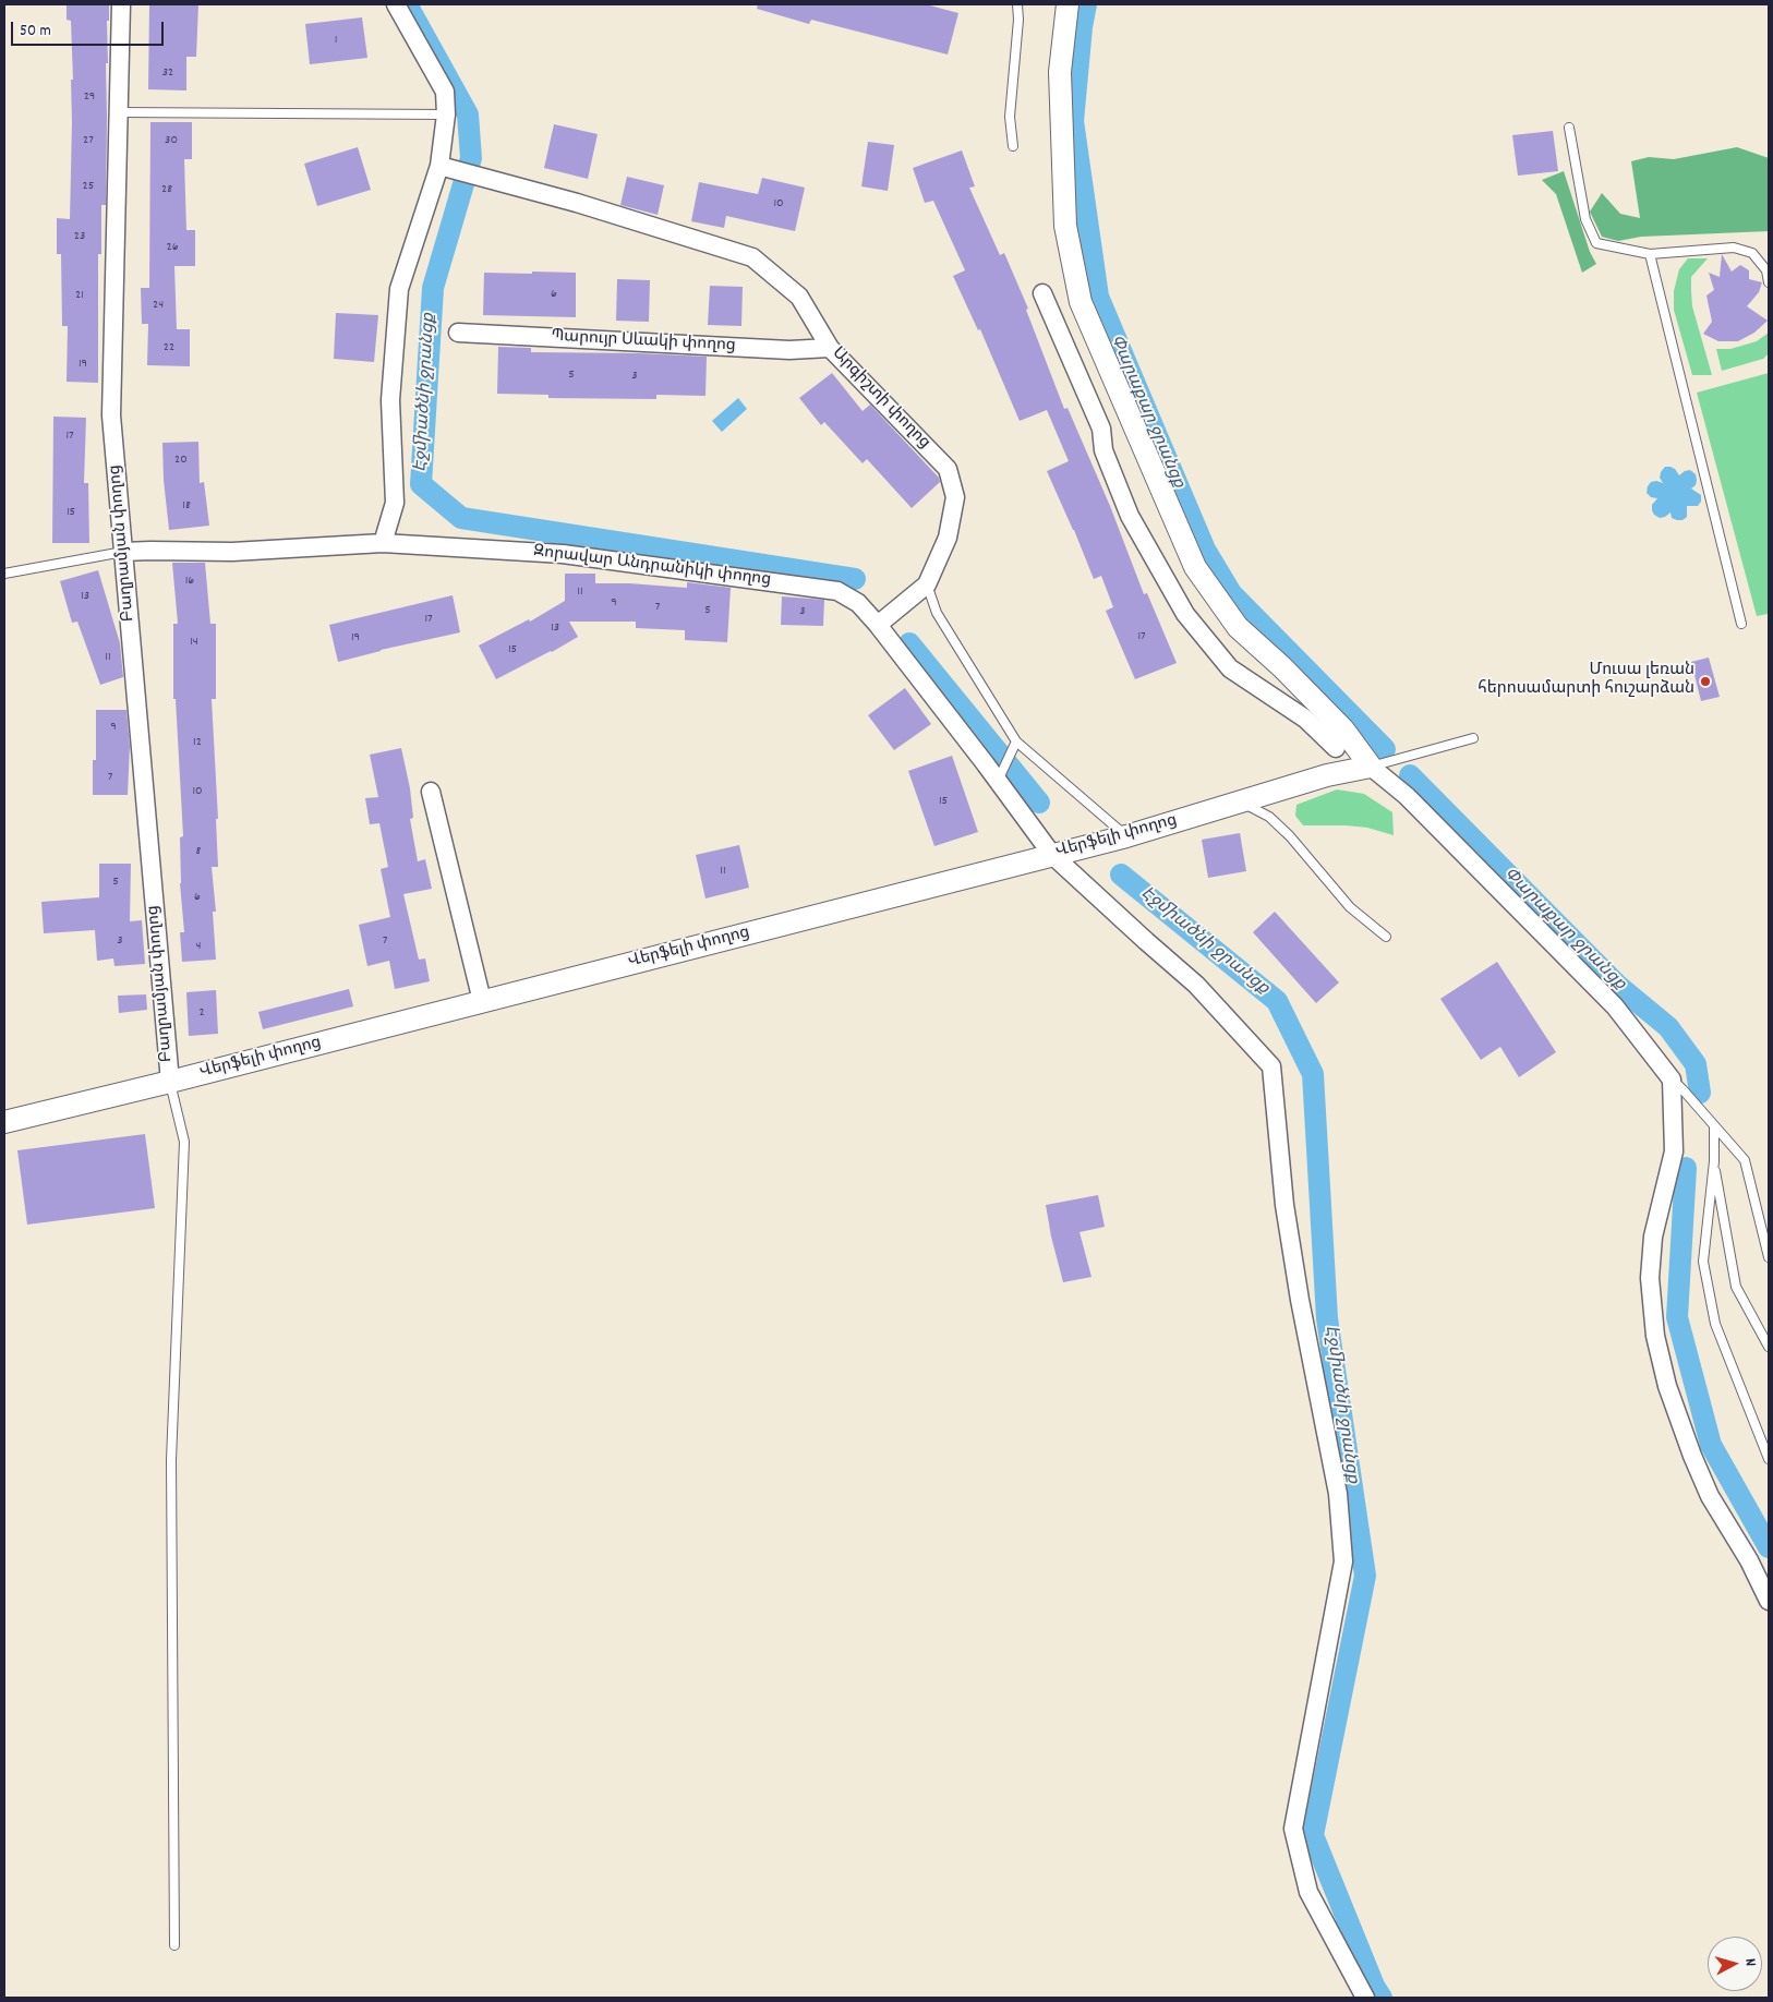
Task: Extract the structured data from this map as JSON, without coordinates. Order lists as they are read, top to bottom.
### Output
{
  "streets": {
    "street": [
      "Պարույր Սևակի փողոց",
      "Արգիշտի փողոց",
      "Բաղրամյան փողոց",
      "Զորավար Անդրանիկի փողոց",
      "Վերֆելի փողոց"
    ]
  },
  "crossings": [
    ["Պարույր Սևակի փողոց", "Արգիշտի փողոց"],
    ["Արգիշտի փողոց", "Զորավար Անդրանիկի փողոց"],
    ["Բաղրամյան փողոց", "Զորավար Անդրանիկի փողոց"],
    ["Բաղրամյան փողոց", "Վերֆելի փողոց"],
    ["Զորավար Անդրանիկի փողոց", "Վերֆելի փողոց"]
  ],
  "water": ["Էջմիածնի ջրանցք", "Փարաքար ջրանցք"],
  "places": ["Մուսա լեռան հերոսամարտի հուշարձան"],
  "house_numbers": [
    "1",
    "32",
    "29",
    "27",
    "30",
    "25",
    "28",
    "10",
    "23",
    "26",
    "6",
    "21",
    "24",
    "22",
    "19",
    "5",
    "3",
    "17",
    "20",
    "18",
    "15",
    "16",
    "11",
    "13",
    "9",
    "7",
    "5",
    "3",
    "17",
    "13",
    "17",
    "19",
    "14",
    "15",
    "11",
    "9",
    "12",
    "7",
    "10",
    "15",
    "8",
    "11",
    "5",
    "6",
    "3",
    "7",
    "4",
    "2"
  ],
  "scale_bar": "50 m",
  "north": "right"
}
